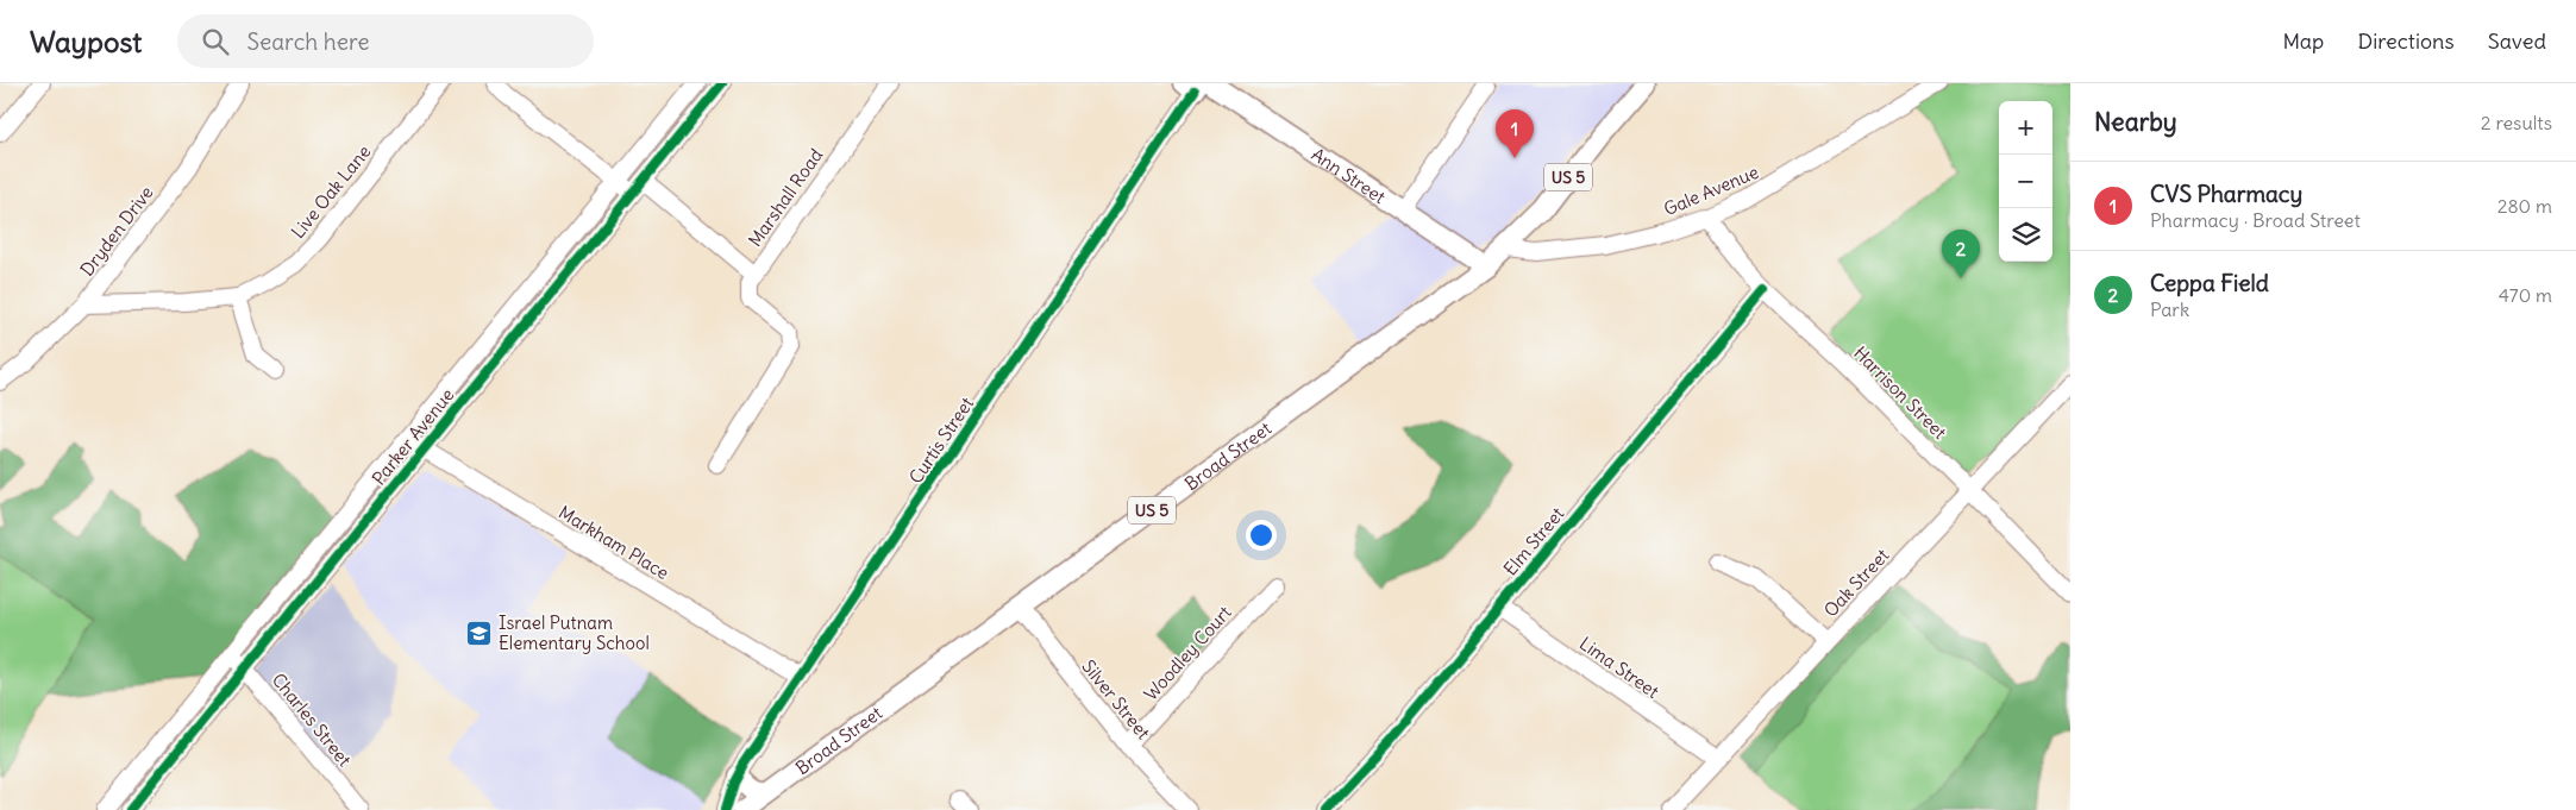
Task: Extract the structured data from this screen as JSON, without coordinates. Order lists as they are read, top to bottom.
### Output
{
  "streets": {
    "main road": ["Ann Street", "US 5", "Broad Street"],
    "street": [
      "Gale Avenue",
      "Live Oak Lane",
      "Marshall Road",
      "Dryden Drive",
      "Harrison Street",
      "Parker Avenue",
      "Curtis Street",
      "Elm Street",
      "Markham Place",
      "Oak Street",
      "Woodley Court",
      "Lima Street",
      "Silver Street",
      "Charles Street"
    ]
  },
  "crossings": [
    ["Ann Street", "Curtis Street"],
    ["Ann Street", "Broad Street"],
    ["Gale Avenue", "Harrison Street"],
    ["Gale Avenue", "Broad Street"],
    ["Live Oak Lane", "Dryden Drive"],
    ["Marshall Road", "Parker Avenue"],
    ["Harrison Street", "Elm Street"],
    ["Harrison Street", "Oak Street"],
    ["Parker Avenue", "Markham Place"],
    ["Parker Avenue", "Charles Street"],
    ["Curtis Street", "Markham Place"],
    ["Broad Street", "Silver Street"],
    ["Elm Street", "Lima Street"],
    ["Oak Street", "Lima Street"],
    ["Woodley Court", "Silver Street"]
  ],
  "places": {
    "school or university": ["Israel Putnam Elementary School"]
  },
  "page": {
    "header": "Waypost",
    "search": "Search here",
    "nav": ["Map", "Directions", "Saved"],
    "heading": ["Nearby", "2 results"],
    "map_buttons": ["+", "−"],
    "pins": ["1", "2"],
    "list": [
      {
        "mark": "1",
        "name": "CVS Pharmacy",
        "note": "Pharmacy · Broad Street",
        "value": "280 m"
      },
      {
        "mark": "2",
        "name": "Ceppa Field",
        "note": "Park",
        "value": "470 m"
      }
    ]
  }
}
